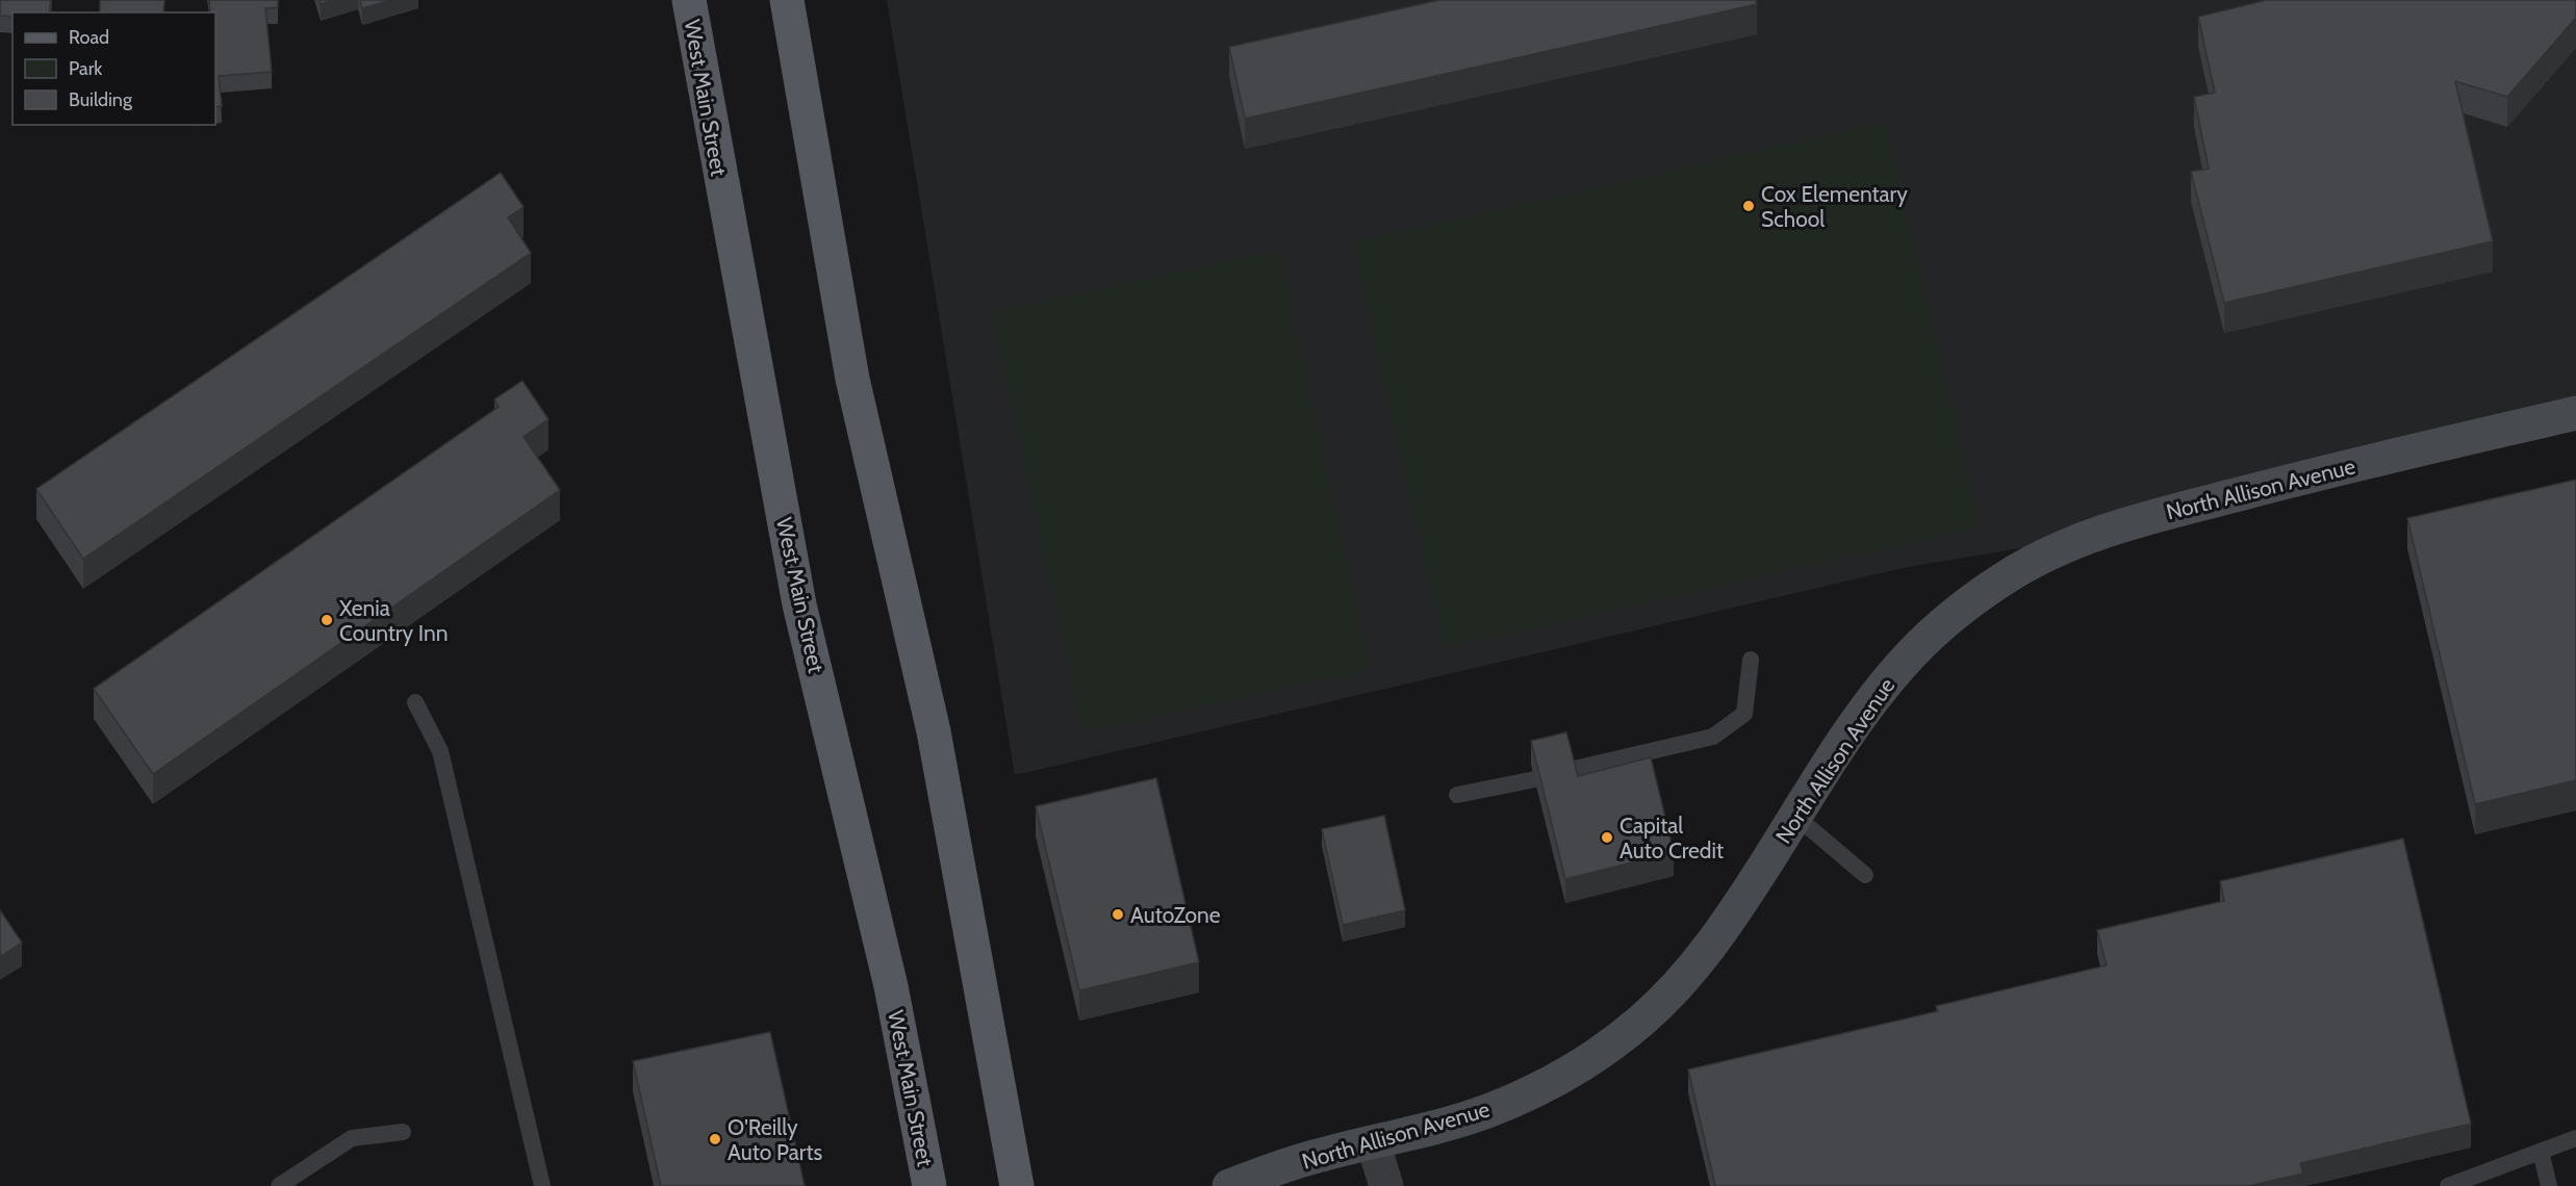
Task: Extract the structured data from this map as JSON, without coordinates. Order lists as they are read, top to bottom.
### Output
{
  "streets": {
    "main road": ["West Main Street"],
    "street": ["North Allison Avenue"]
  },
  "places": [
    "Cox Elementary School",
    "Xenia Country Inn",
    "Capital Auto Credit",
    "AutoZone",
    "O'Reilly Auto Parts"
  ],
  "legend": ["Road", "Park", "Building"]
}
